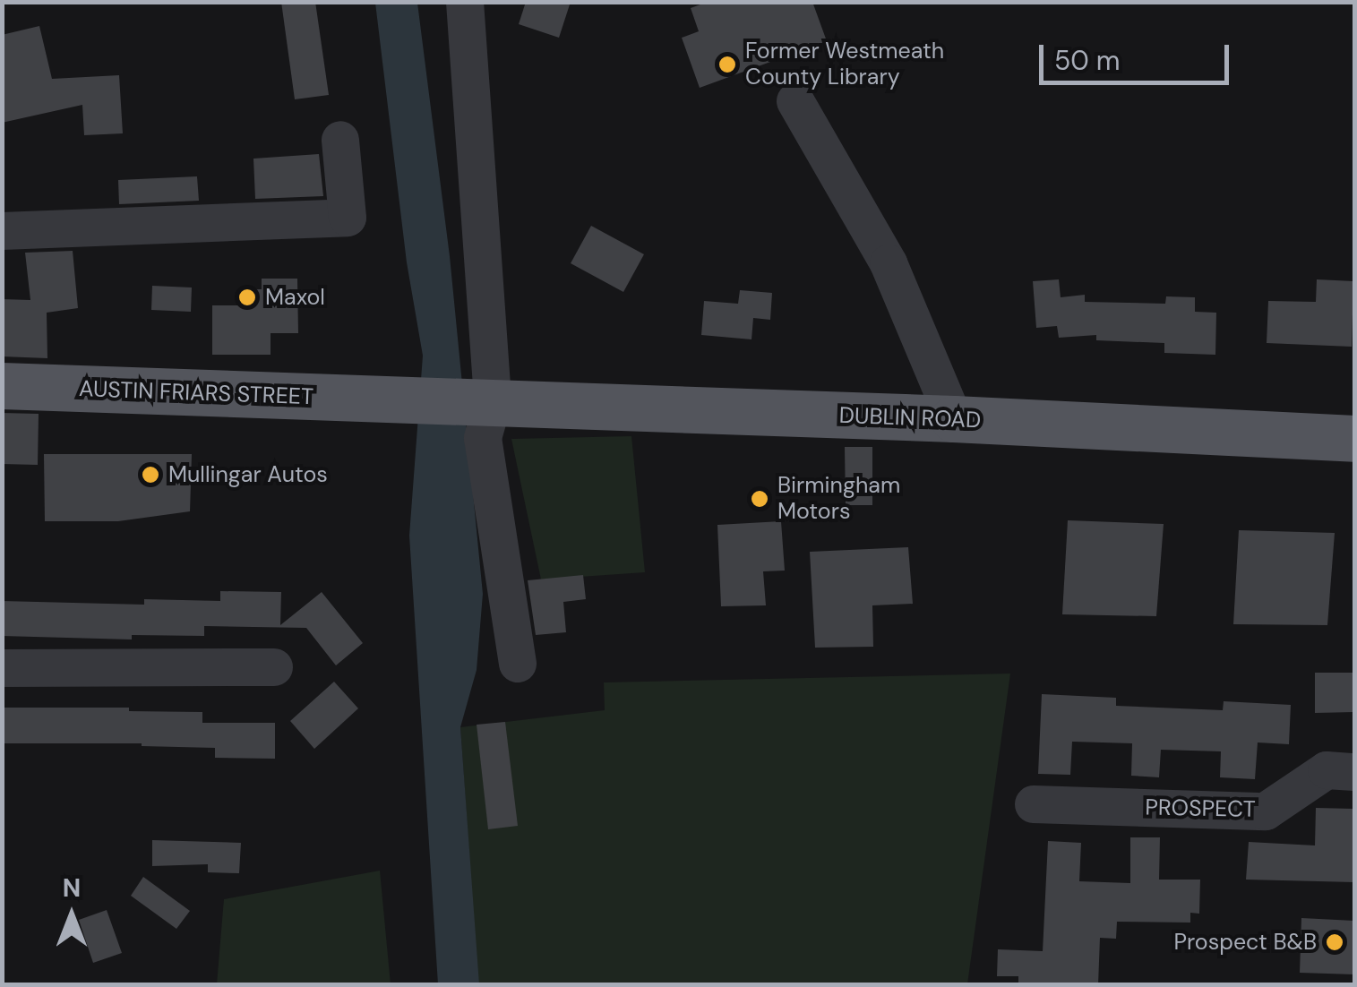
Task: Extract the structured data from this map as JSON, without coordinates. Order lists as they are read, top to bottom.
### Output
{
  "streets": {
    "main road": ["AUSTIN FRIARS STREET", "DUBLIN ROAD"],
    "street": ["PROSPECT"]
  },
  "crossings": [
    ["AUSTIN FRIARS STREET", "DUBLIN ROAD"]
  ],
  "places": [
    "Former Westmeath County Library",
    "Maxol",
    "Mullingar Autos",
    "Birmingham Motors",
    "Prospect B&B"
  ],
  "scale_bar": "50 m",
  "north": "top"
}
